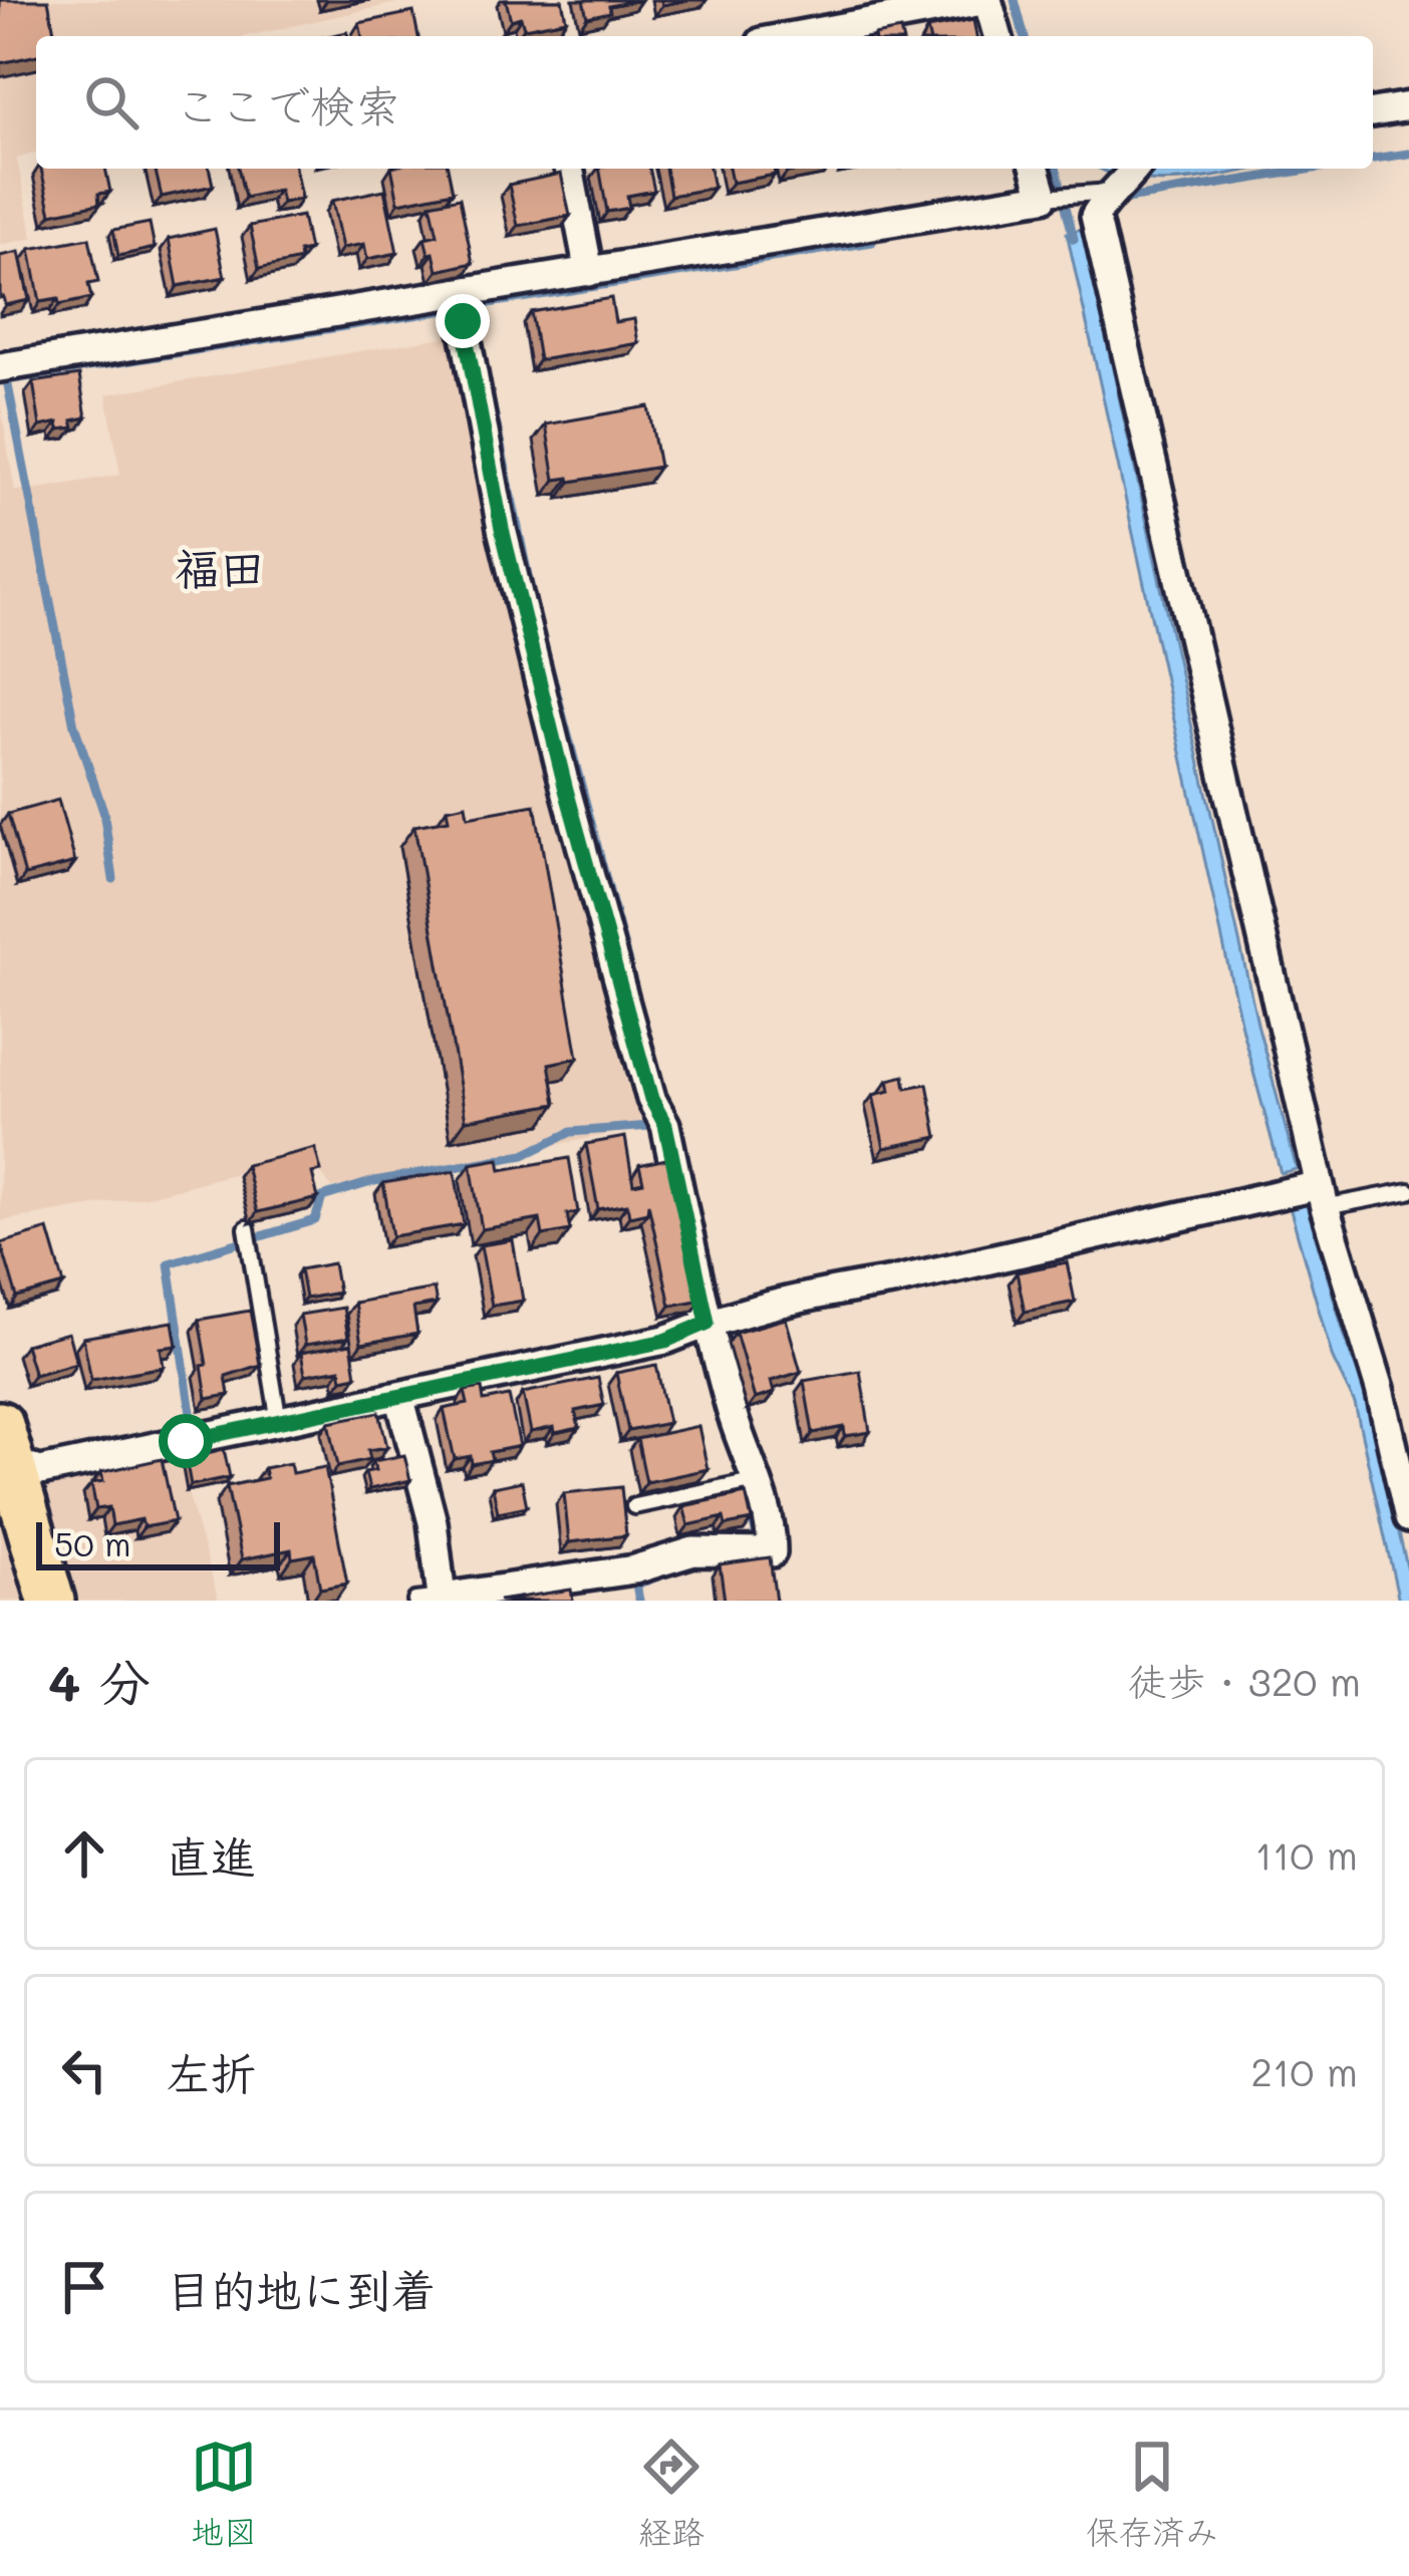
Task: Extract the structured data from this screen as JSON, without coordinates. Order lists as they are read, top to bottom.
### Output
{
  "districts": ["福田"],
  "scale_bar": "50 m",
  "page": {
    "search": "ここで検索",
    "scale": "50 m",
    "heading": ["4 分", "徒歩 · 320 m"],
    "list": [
      ["直進", "110 m"],
      ["左折", "210 m"],
      "目的地に到着"
    ],
    "nav": ["地図", "経路", "保存済み"]
  }
}
